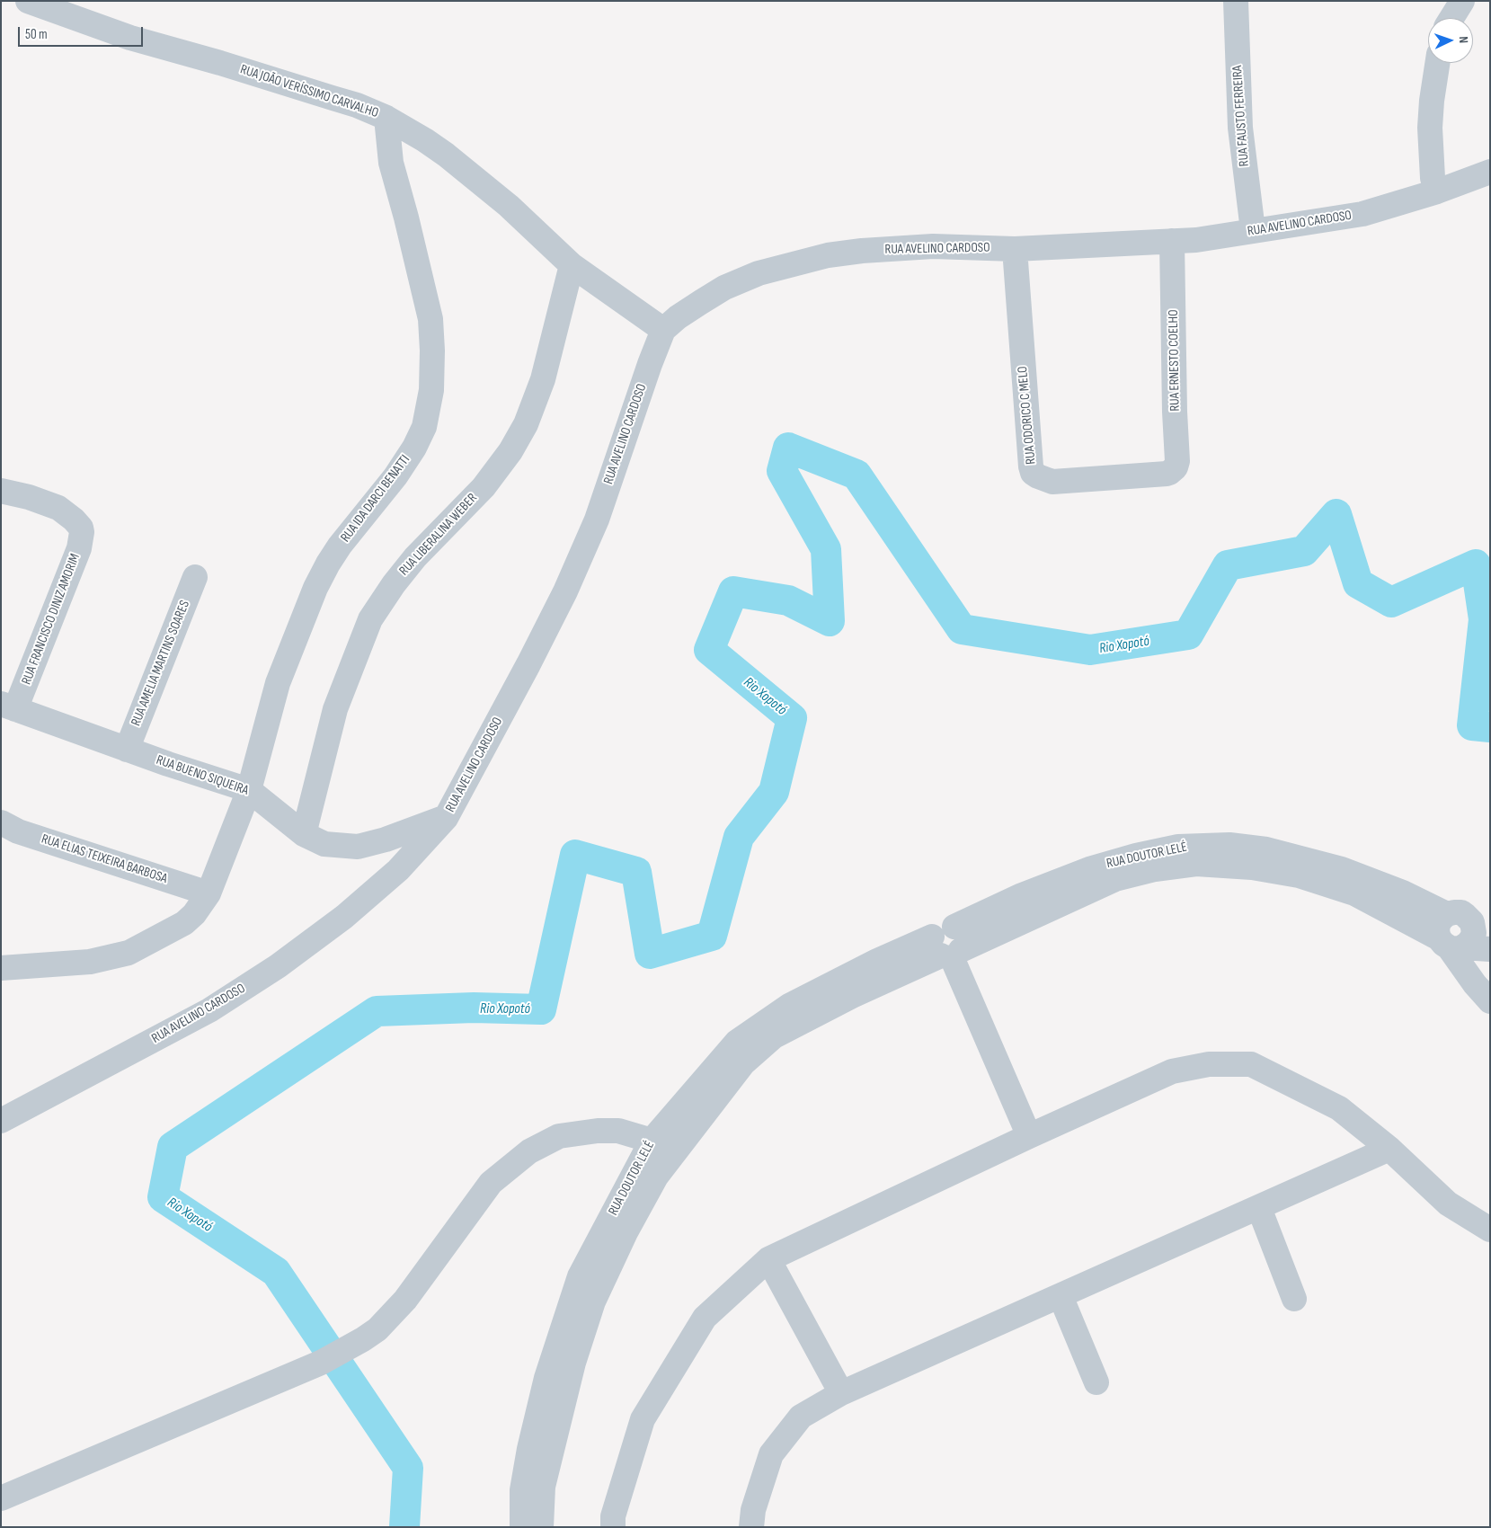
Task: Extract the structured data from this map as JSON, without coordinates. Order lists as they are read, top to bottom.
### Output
{
  "streets": {
    "street": [
      "RUA JOÃO VERÍSSIMO CARVALHO",
      "RUA FAUSTO FERREIRA",
      "RUA AVELINO CARDOSO",
      "RUA ERNESTO COELHO",
      "RUA ODORICO C MELO",
      "RUA IDA DARCI BENATTI",
      "RUA LIBERALINA WEBER",
      "RUA FRANCISCO DINIZ AMORIM",
      "RUA AMELIA MARTINS SOARES",
      "RUA BUENO SIQUEIRA",
      "RUA DOUTOR LELÉ",
      "RUA ELIAS TEIXEIRA BARBOSA"
    ]
  },
  "crossings": [
    ["RUA JOÃO VERÍSSIMO CARVALHO", "RUA AVELINO CARDOSO"],
    ["RUA JOÃO VERÍSSIMO CARVALHO", "RUA IDA DARCI BENATTI"],
    ["RUA JOÃO VERÍSSIMO CARVALHO", "RUA LIBERALINA WEBER"],
    ["RUA FAUSTO FERREIRA", "RUA AVELINO CARDOSO"],
    ["RUA AVELINO CARDOSO", "RUA ERNESTO COELHO"],
    ["RUA AVELINO CARDOSO", "RUA ODORICO C MELO"],
    ["RUA AVELINO CARDOSO", "RUA BUENO SIQUEIRA"],
    ["RUA ERNESTO COELHO", "RUA ODORICO C MELO"],
    ["RUA IDA DARCI BENATTI", "RUA BUENO SIQUEIRA"],
    ["RUA IDA DARCI BENATTI", "RUA ELIAS TEIXEIRA BARBOSA"],
    ["RUA LIBERALINA WEBER", "RUA BUENO SIQUEIRA"],
    ["RUA FRANCISCO DINIZ AMORIM", "RUA BUENO SIQUEIRA"],
    ["RUA AMELIA MARTINS SOARES", "RUA BUENO SIQUEIRA"]
  ],
  "water": ["Rio Xopotó"],
  "scale_bar": "50 m",
  "north": "right"
}
